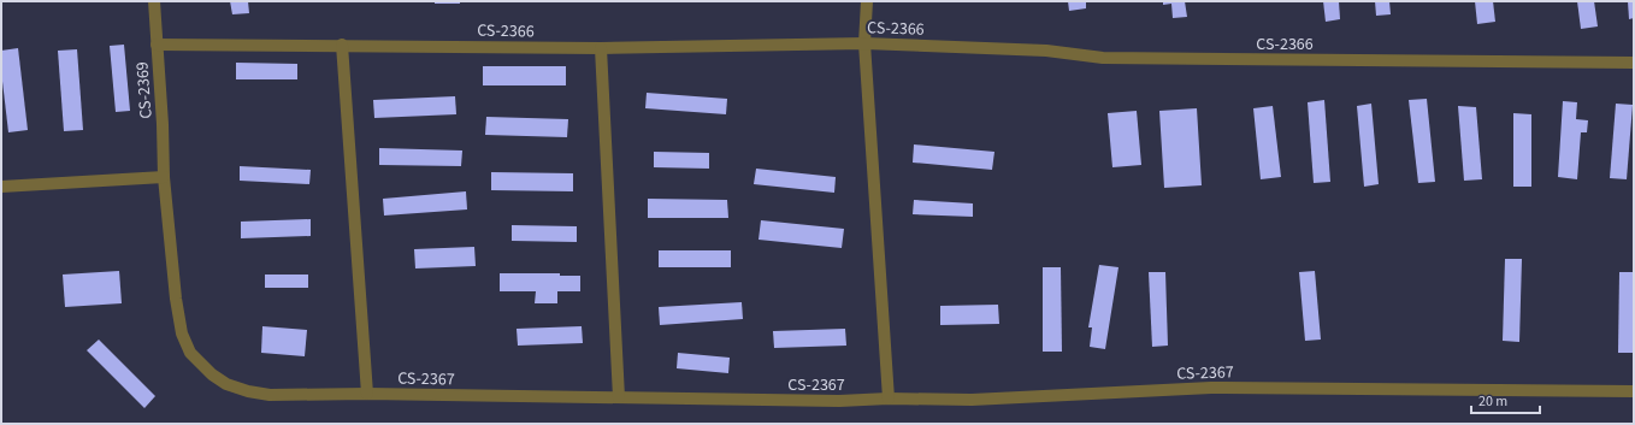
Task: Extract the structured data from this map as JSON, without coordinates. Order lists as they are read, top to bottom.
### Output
{
  "streets": {
    "street": ["CS-2366", "CS-2369", "CS-2367"]
  },
  "crossings": [
    ["CS-2366", "CS-2369"],
    ["CS-2369", "CS-2367"]
  ],
  "scale_bar": "20 m"
}
